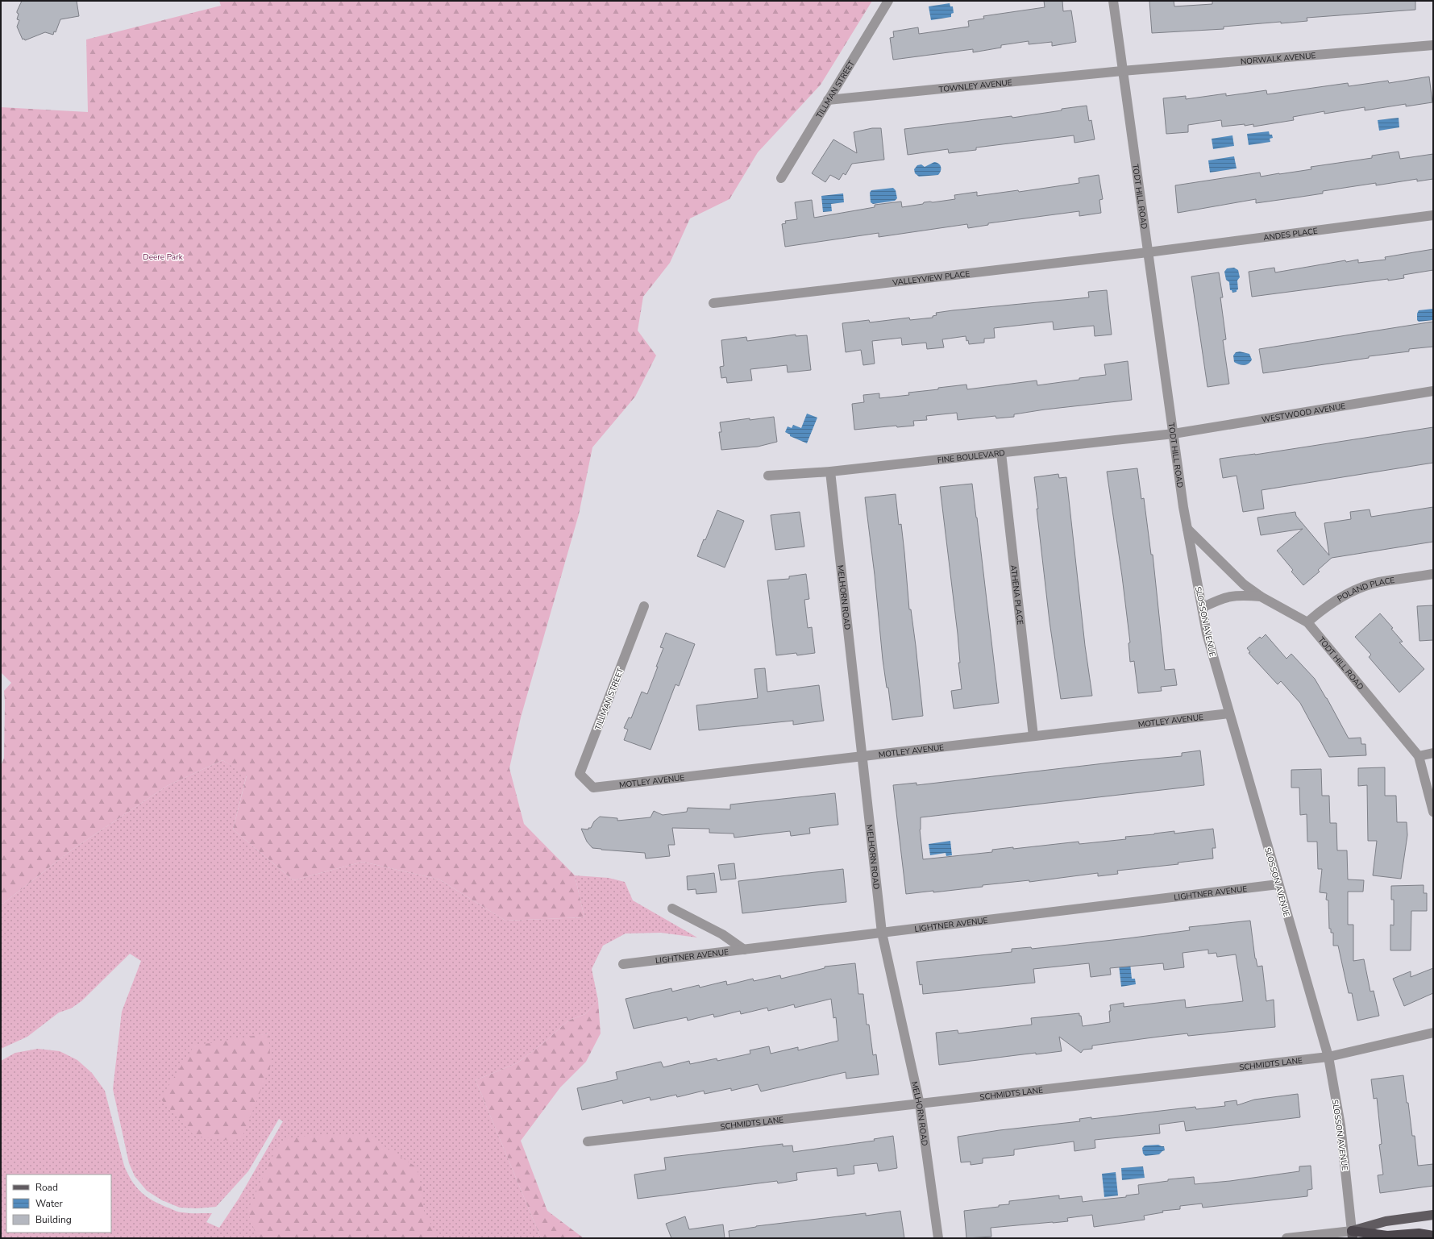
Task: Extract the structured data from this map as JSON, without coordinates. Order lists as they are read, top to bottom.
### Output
{
  "streets": {
    "street": [
      "NORWALK AVENUE",
      "TOWNLEY AVENUE",
      "TILLMAN STREET",
      "TODT HILL ROAD",
      "ANDES PLACE",
      "VALLEYVIEW PLACE",
      "WESTWOOD AVENUE",
      "FINE BOULEVARD",
      "POLAND PLACE",
      "ATHENA PLACE",
      "MELHORN ROAD",
      "SLOSSON AVENUE",
      "MOTLEY AVENUE",
      "LIGHTNER AVENUE",
      "SCHMIDTS LANE"
    ]
  },
  "crossings": [
    ["NORWALK AVENUE", "TOWNLEY AVENUE"],
    ["NORWALK AVENUE", "TODT HILL ROAD"],
    ["TOWNLEY AVENUE", "TILLMAN STREET"],
    ["TOWNLEY AVENUE", "TODT HILL ROAD"],
    ["TILLMAN STREET", "MOTLEY AVENUE"],
    ["TODT HILL ROAD", "ANDES PLACE"],
    ["TODT HILL ROAD", "VALLEYVIEW PLACE"],
    ["TODT HILL ROAD", "WESTWOOD AVENUE"],
    ["TODT HILL ROAD", "FINE BOULEVARD"],
    ["TODT HILL ROAD", "POLAND PLACE"],
    ["TODT HILL ROAD", "SLOSSON AVENUE"],
    ["ANDES PLACE", "VALLEYVIEW PLACE"],
    ["WESTWOOD AVENUE", "FINE BOULEVARD"],
    ["FINE BOULEVARD", "ATHENA PLACE"],
    ["FINE BOULEVARD", "MELHORN ROAD"],
    ["ATHENA PLACE", "MOTLEY AVENUE"],
    ["MELHORN ROAD", "MOTLEY AVENUE"],
    ["MELHORN ROAD", "LIGHTNER AVENUE"],
    ["MELHORN ROAD", "SCHMIDTS LANE"],
    ["SLOSSON AVENUE", "MOTLEY AVENUE"],
    ["SLOSSON AVENUE", "LIGHTNER AVENUE"],
    ["SLOSSON AVENUE", "SCHMIDTS LANE"]
  ],
  "parks": ["Deere Park"],
  "legend": ["Road", "Water", "Building"]
}
